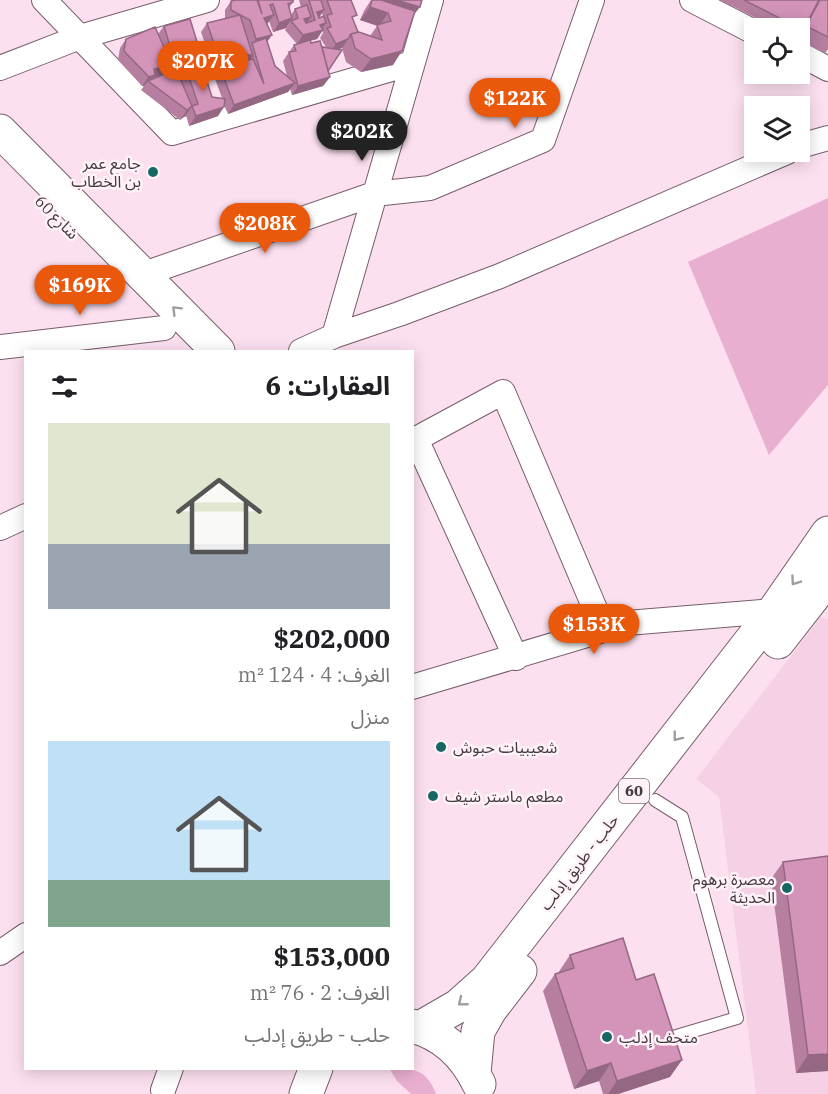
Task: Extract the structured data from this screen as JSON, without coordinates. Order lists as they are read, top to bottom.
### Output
{
  "streets": {
    "main road": ["شارع 60", "60", "حلب - طريق إدلب"]
  },
  "places": [
    "جامع عمر بن الخطاب",
    "شعيبيات حبوش",
    "مطعم ماستر شيف",
    "معصرة برهوم الحديثة",
    "متحف إدلب"
  ],
  "page": {
    "price": [
      "$207K",
      "$122K",
      "$202K",
      "$208K",
      "$169K",
      "$153K"
    ],
    "heading": "العقارات: 6",
    "list": [
      {
        "name": "$202,000",
        "note": "الغرف: 4 · 124 m² · منزل"
      },
      {
        "name": "$153,000",
        "note": "الغرف: 2 · 76 m² · حلب - طريق إدلب"
      }
    ]
  }
}
